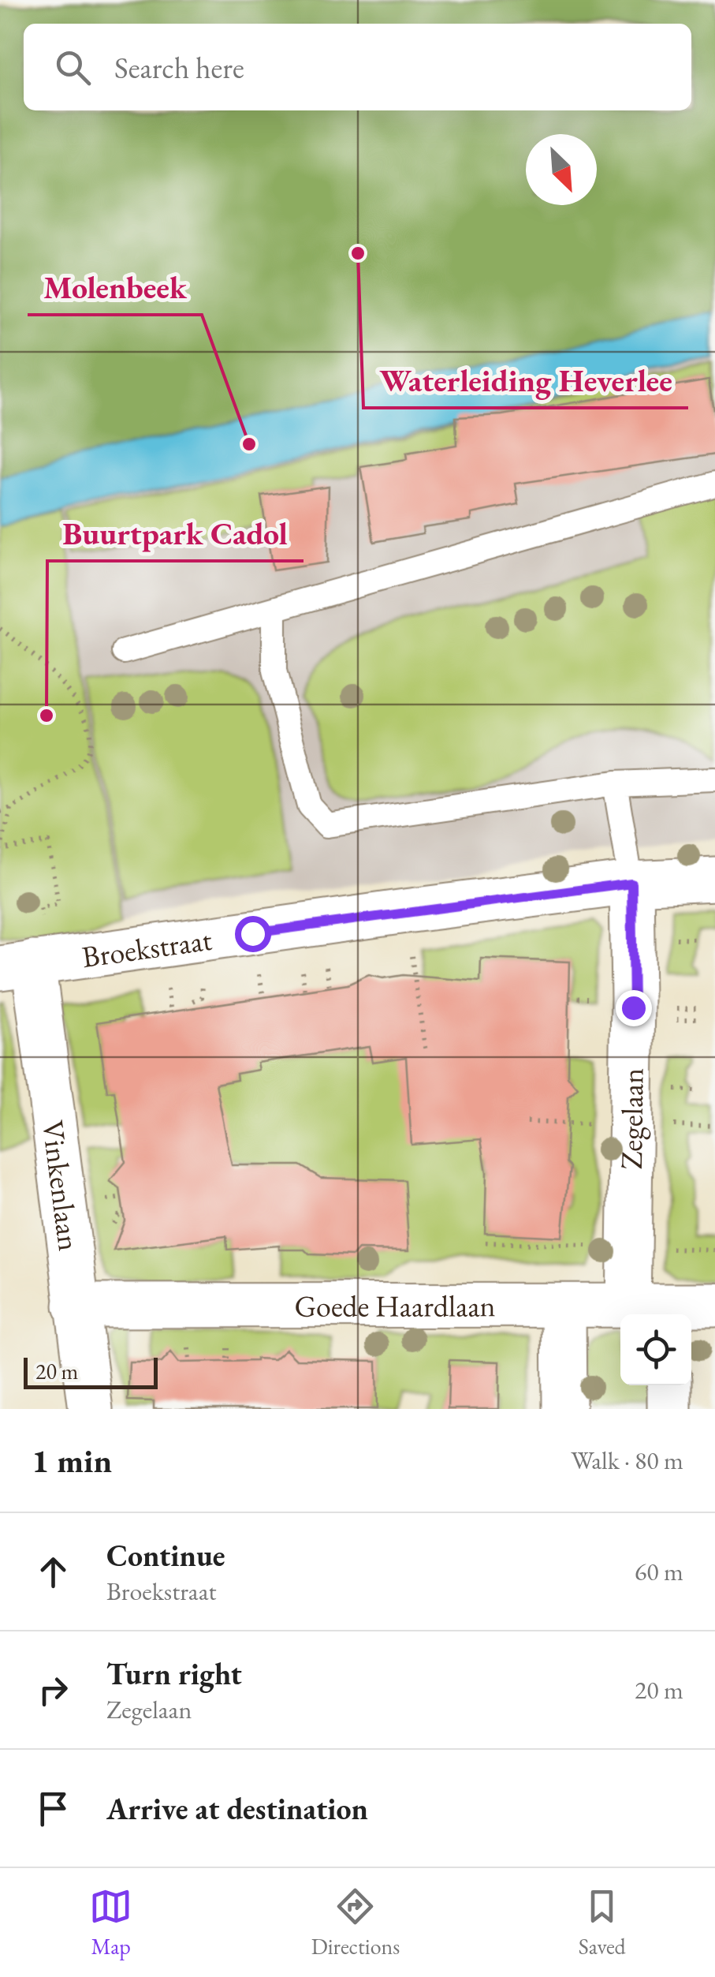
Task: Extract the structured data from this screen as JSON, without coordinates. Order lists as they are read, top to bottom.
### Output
{
  "streets": {
    "street": [
      "Broekstraat",
      "Zegelaan",
      "Vinkenlaan",
      "Goede Haardlaan"
    ]
  },
  "crossings": [
    ["Broekstraat", "Zegelaan"],
    ["Broekstraat", "Vinkenlaan"],
    ["Zegelaan", "Goede Haardlaan"],
    ["Vinkenlaan", "Goede Haardlaan"]
  ],
  "places": ["Waterleiding Heverlee", "Molenbeek", "Buurtpark Cadol"],
  "scale_bar": "20 m",
  "north": "bottom right",
  "page": {
    "search": "Search here",
    "scale": "20 m",
    "heading": ["1 min", "Walk · 80 m"],
    "list": [
      ["Continue", "Broekstraat", "60 m"],
      ["Turn right", "Zegelaan", "20 m"],
      "Arrive at destination"
    ],
    "nav": ["Map", "Directions", "Saved"]
  }
}
